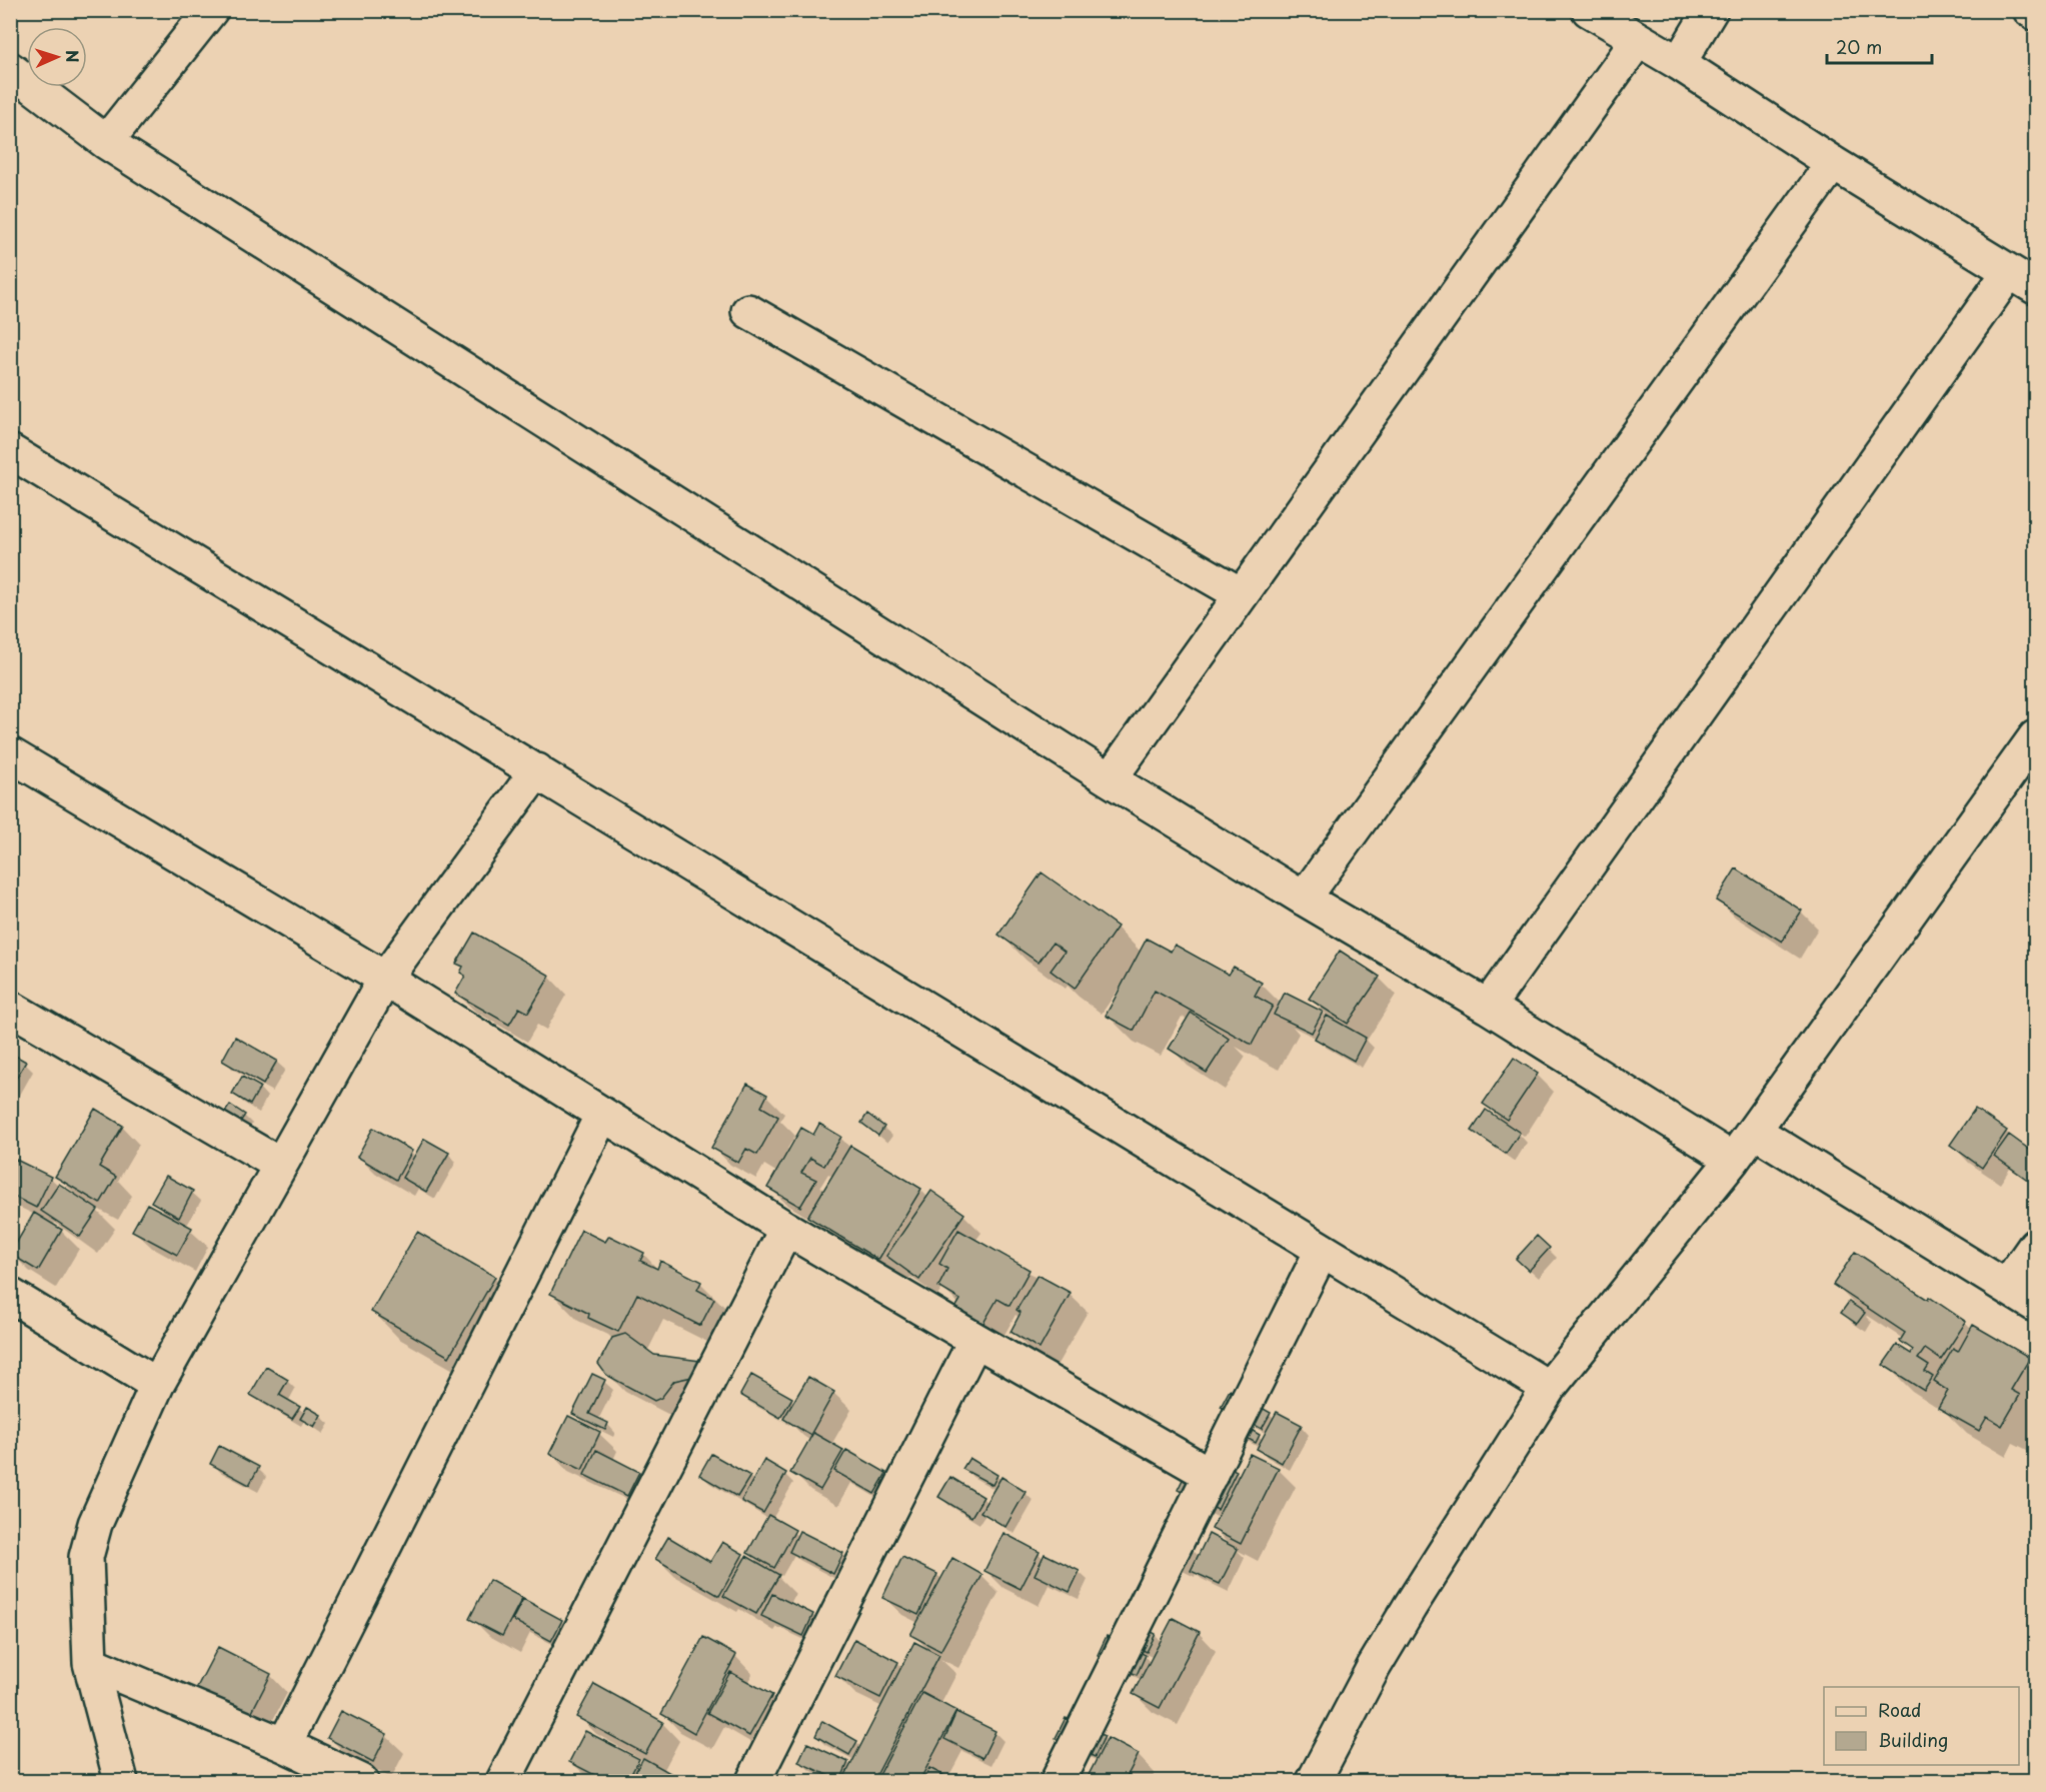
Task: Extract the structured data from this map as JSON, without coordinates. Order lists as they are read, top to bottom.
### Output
{
  "legend": ["Road", "Building"],
  "scale_bar": "20 m",
  "north": "right"
}
